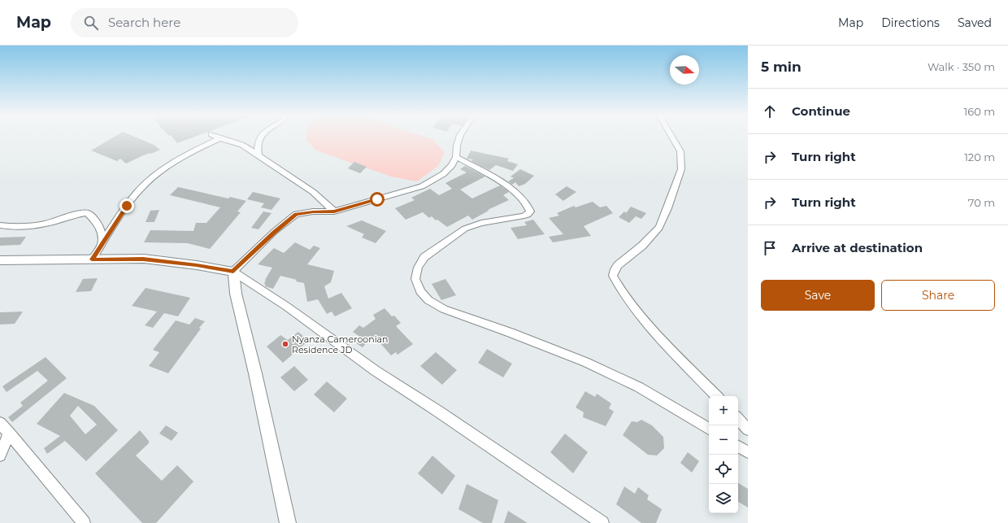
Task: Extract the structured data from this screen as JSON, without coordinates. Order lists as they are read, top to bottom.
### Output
{
  "places": ["Nyanza Cameroonian Residence JD"],
  "north": "right",
  "page": {
    "header": "Map",
    "search": "Search here",
    "nav": ["Map", "Directions", "Saved"],
    "heading": ["5 min", "Walk · 350 m"],
    "list": [
      ["Continue", "160 m"],
      ["Turn right", "120 m"],
      ["Turn right", "70 m"],
      "Arrive at destination"
    ],
    "buttons": ["Save", "Share"],
    "map_buttons": ["+", "−"]
  }
}
